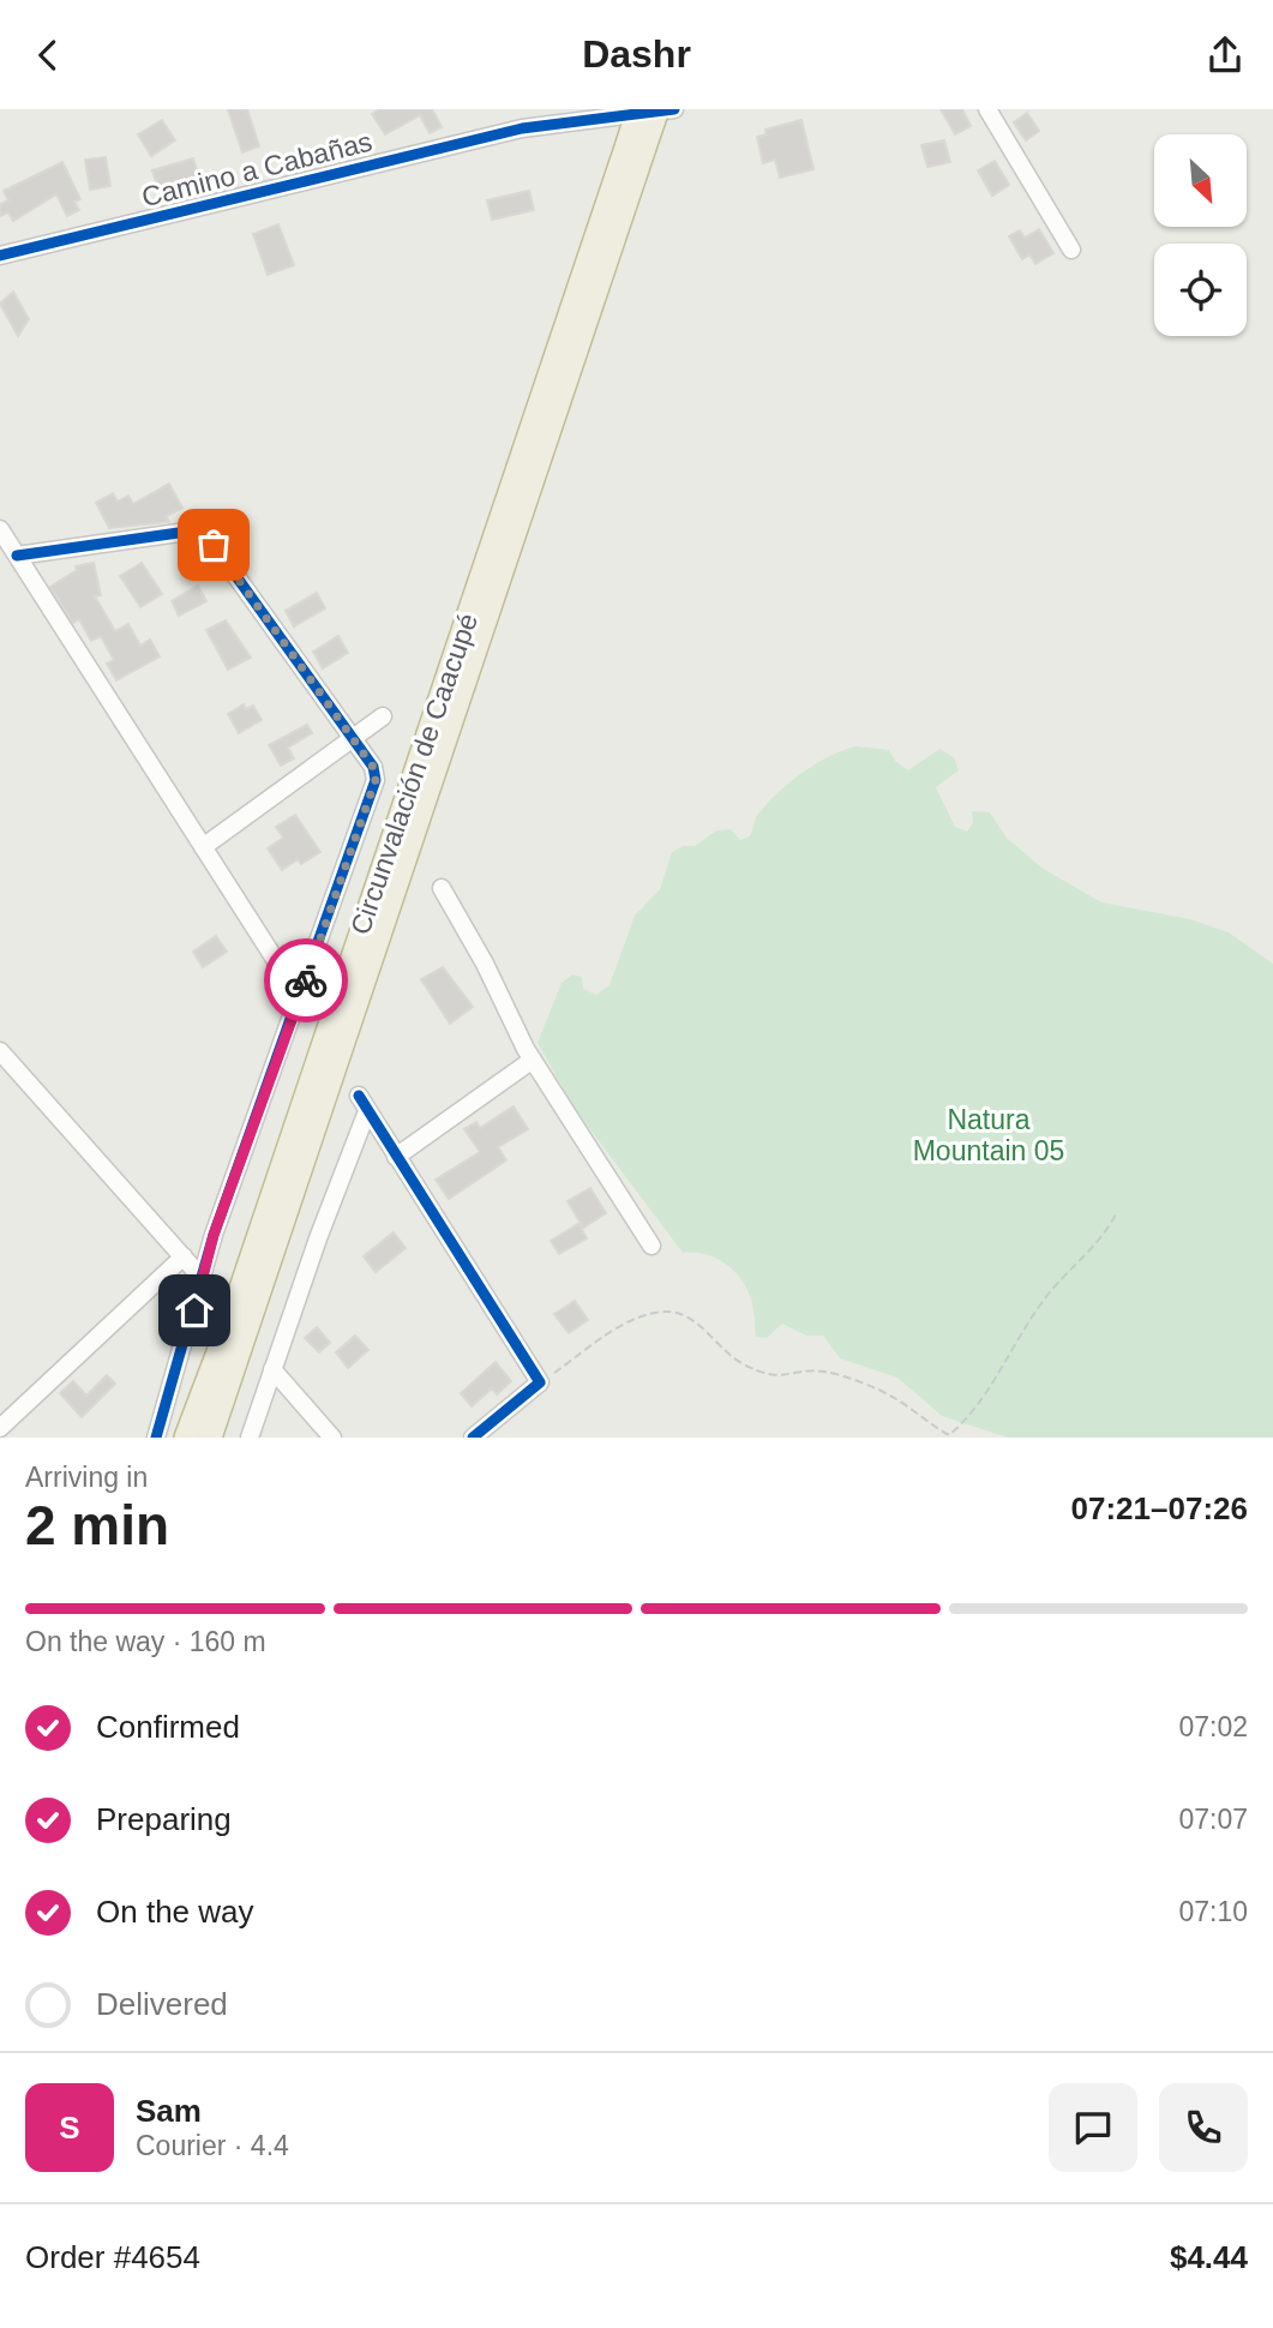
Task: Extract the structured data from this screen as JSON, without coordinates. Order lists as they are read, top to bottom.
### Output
{
  "streets": {
    "highway": ["Circunvalación de Caacupé"],
    "street": ["Camino a Cabañas"]
  },
  "parks": ["Natura Mountain 05"],
  "north": "bottom right",
  "page": {
    "header": "Dashr",
    "heading": ["2 min", "Arriving in", "07:21–07:26"],
    "panel": [
      "Sam",
      "Courier · 4.4",
      "Order #4654",
      "$4.44"
    ],
    "bar": "On the way · 160 m",
    "list": [
      ["Confirmed", "07:02"],
      ["Preparing", "07:07"],
      ["On the way", "07:10"],
      "Delivered"
    ],
    "round": "S"
  }
}
